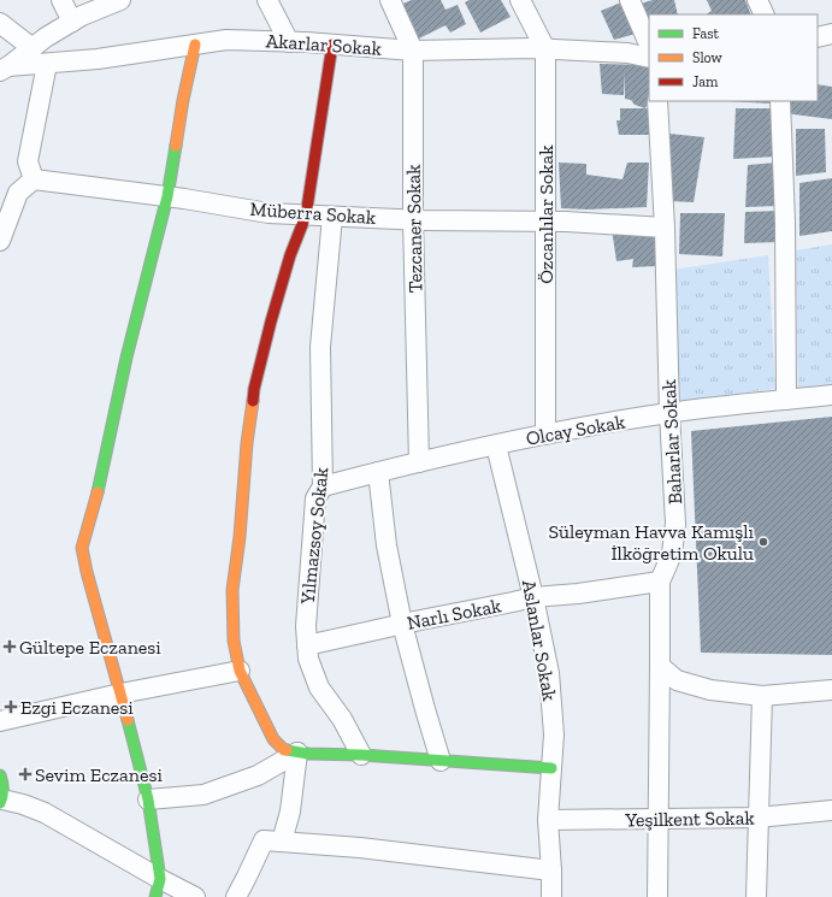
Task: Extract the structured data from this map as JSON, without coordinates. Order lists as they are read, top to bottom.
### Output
{
  "streets": {
    "street": [
      "Akarlar Sokak",
      "Müberra Sokak",
      "Özcanlılar Sokak",
      "Tezcaner Sokak",
      "Olcay Sokak",
      "Baharlar Sokak",
      "Yılmazsoy Sokak",
      "Narlı Sokak",
      "Aslanlar Sokak",
      "Yeşilkent Sokak"
    ]
  },
  "crossings": [
    ["Akarlar Sokak", "Özcanlılar Sokak"],
    ["Akarlar Sokak", "Tezcaner Sokak"],
    ["Müberra Sokak", "Özcanlılar Sokak"],
    ["Müberra Sokak", "Tezcaner Sokak"],
    ["Müberra Sokak", "Baharlar Sokak"],
    ["Müberra Sokak", "Yılmazsoy Sokak"],
    ["Özcanlılar Sokak", "Olcay Sokak"],
    ["Tezcaner Sokak", "Olcay Sokak"],
    ["Olcay Sokak", "Baharlar Sokak"],
    ["Olcay Sokak", "Yılmazsoy Sokak"],
    ["Olcay Sokak", "Aslanlar Sokak"],
    ["Baharlar Sokak", "Narlı Sokak"],
    ["Baharlar Sokak", "Yeşilkent Sokak"],
    ["Yılmazsoy Sokak", "Narlı Sokak"],
    ["Narlı Sokak", "Aslanlar Sokak"],
    ["Aslanlar Sokak", "Yeşilkent Sokak"]
  ],
  "places": {
    "other": ["Süleyman Havva Kamışlı İlköğretim Okulu"],
    "health": ["Gültepe Eczanesi", "Ezgi Eczanesi", "Sevim Eczanesi"]
  },
  "legend": ["Fast", "Slow", "Jam"]
}
